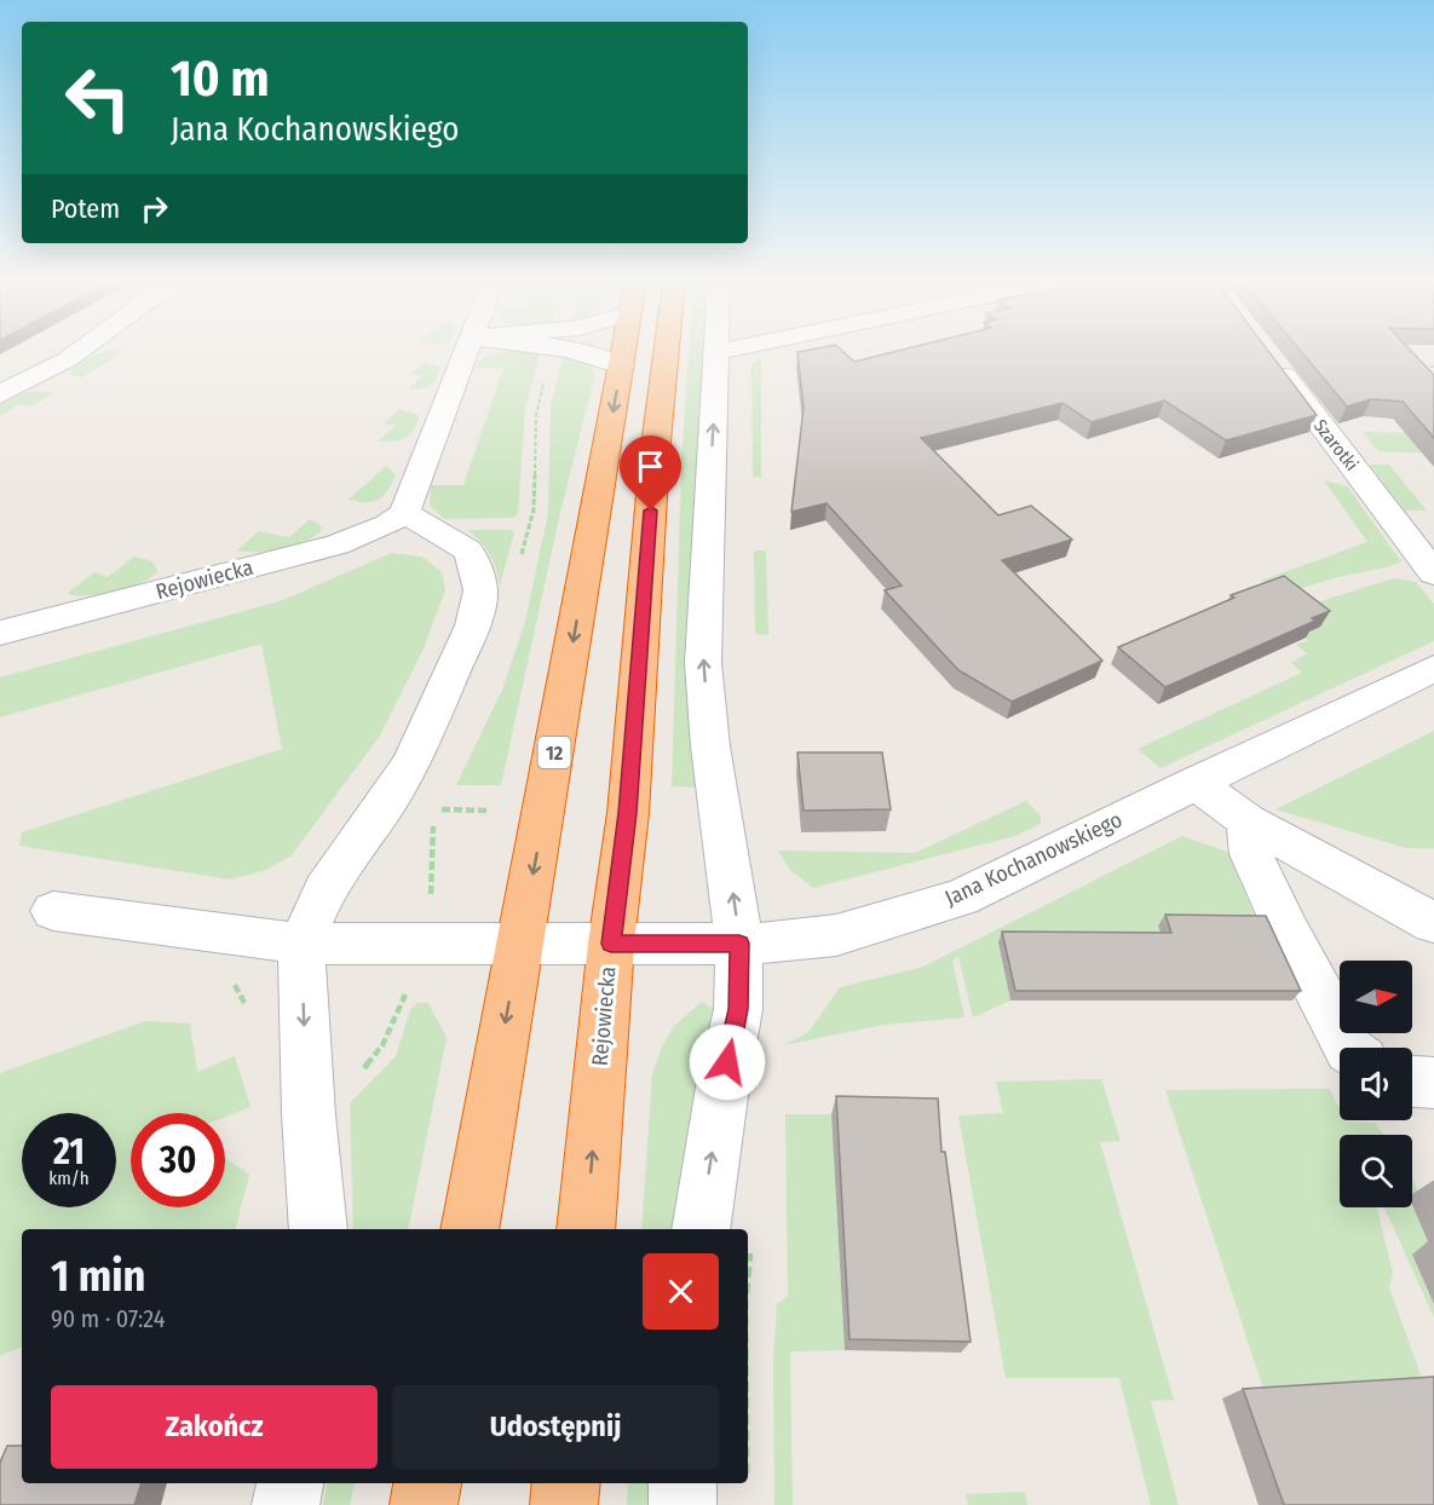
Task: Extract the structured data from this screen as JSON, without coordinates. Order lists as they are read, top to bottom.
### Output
{
  "streets": {
    "highway": ["Rejowiecka", "12"],
    "street": ["Szarotki", "Jana Kochanowskiego"]
  },
  "crossings": [
    ["Rejowiecka", "Jana Kochanowskiego"],
    ["12", "Jana Kochanowskiego"]
  ],
  "north": "right",
  "page": {
    "turn": ["10 m", "Jana Kochanowskiego"],
    "then": "Potem",
    "speed": "21 km/h",
    "limit": "30",
    "heading": ["1 min", "90 m · 07:24"],
    "buttons": ["Zakończ", "Udostępnij"]
  }
}
